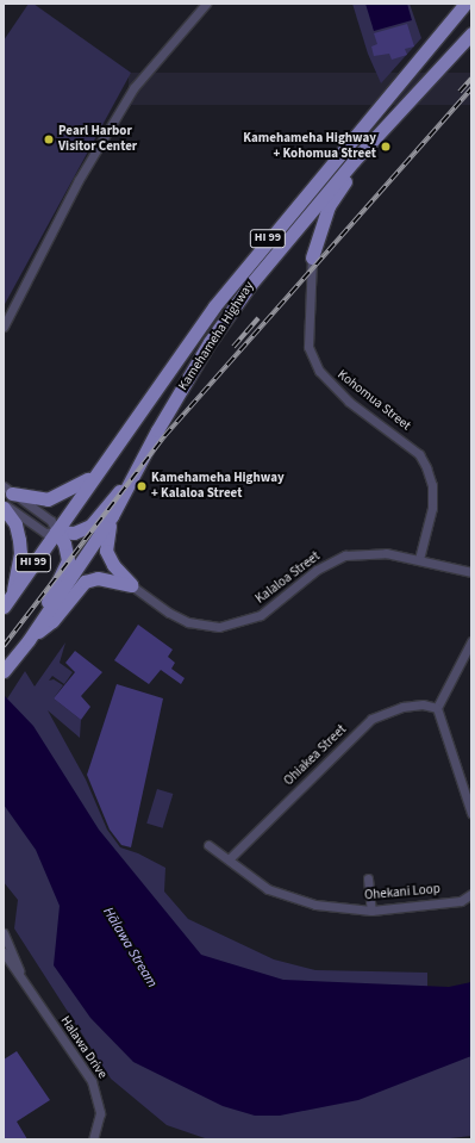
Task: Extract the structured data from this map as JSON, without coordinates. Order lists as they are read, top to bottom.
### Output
{
  "streets": {
    "main road": ["HI 99", "Kamehameha Highway"],
    "street": [
      "Kohomua Street",
      "Kalaloa Street",
      "Ohiakea Street",
      "Ohekani Loop",
      "Halawa Drive"
    ]
  },
  "crossings": [
    ["Kohomua Street", "Kalaloa Street"],
    ["Ohiakea Street", "Ohekani Loop"]
  ],
  "water": ["Hālawa Stream"],
  "places": ["Pearl Harbor Visitor Center", "Kamehameha Highway + Kohomua Street", "Kamehameha Highway + Kalaloa Street"]
}
